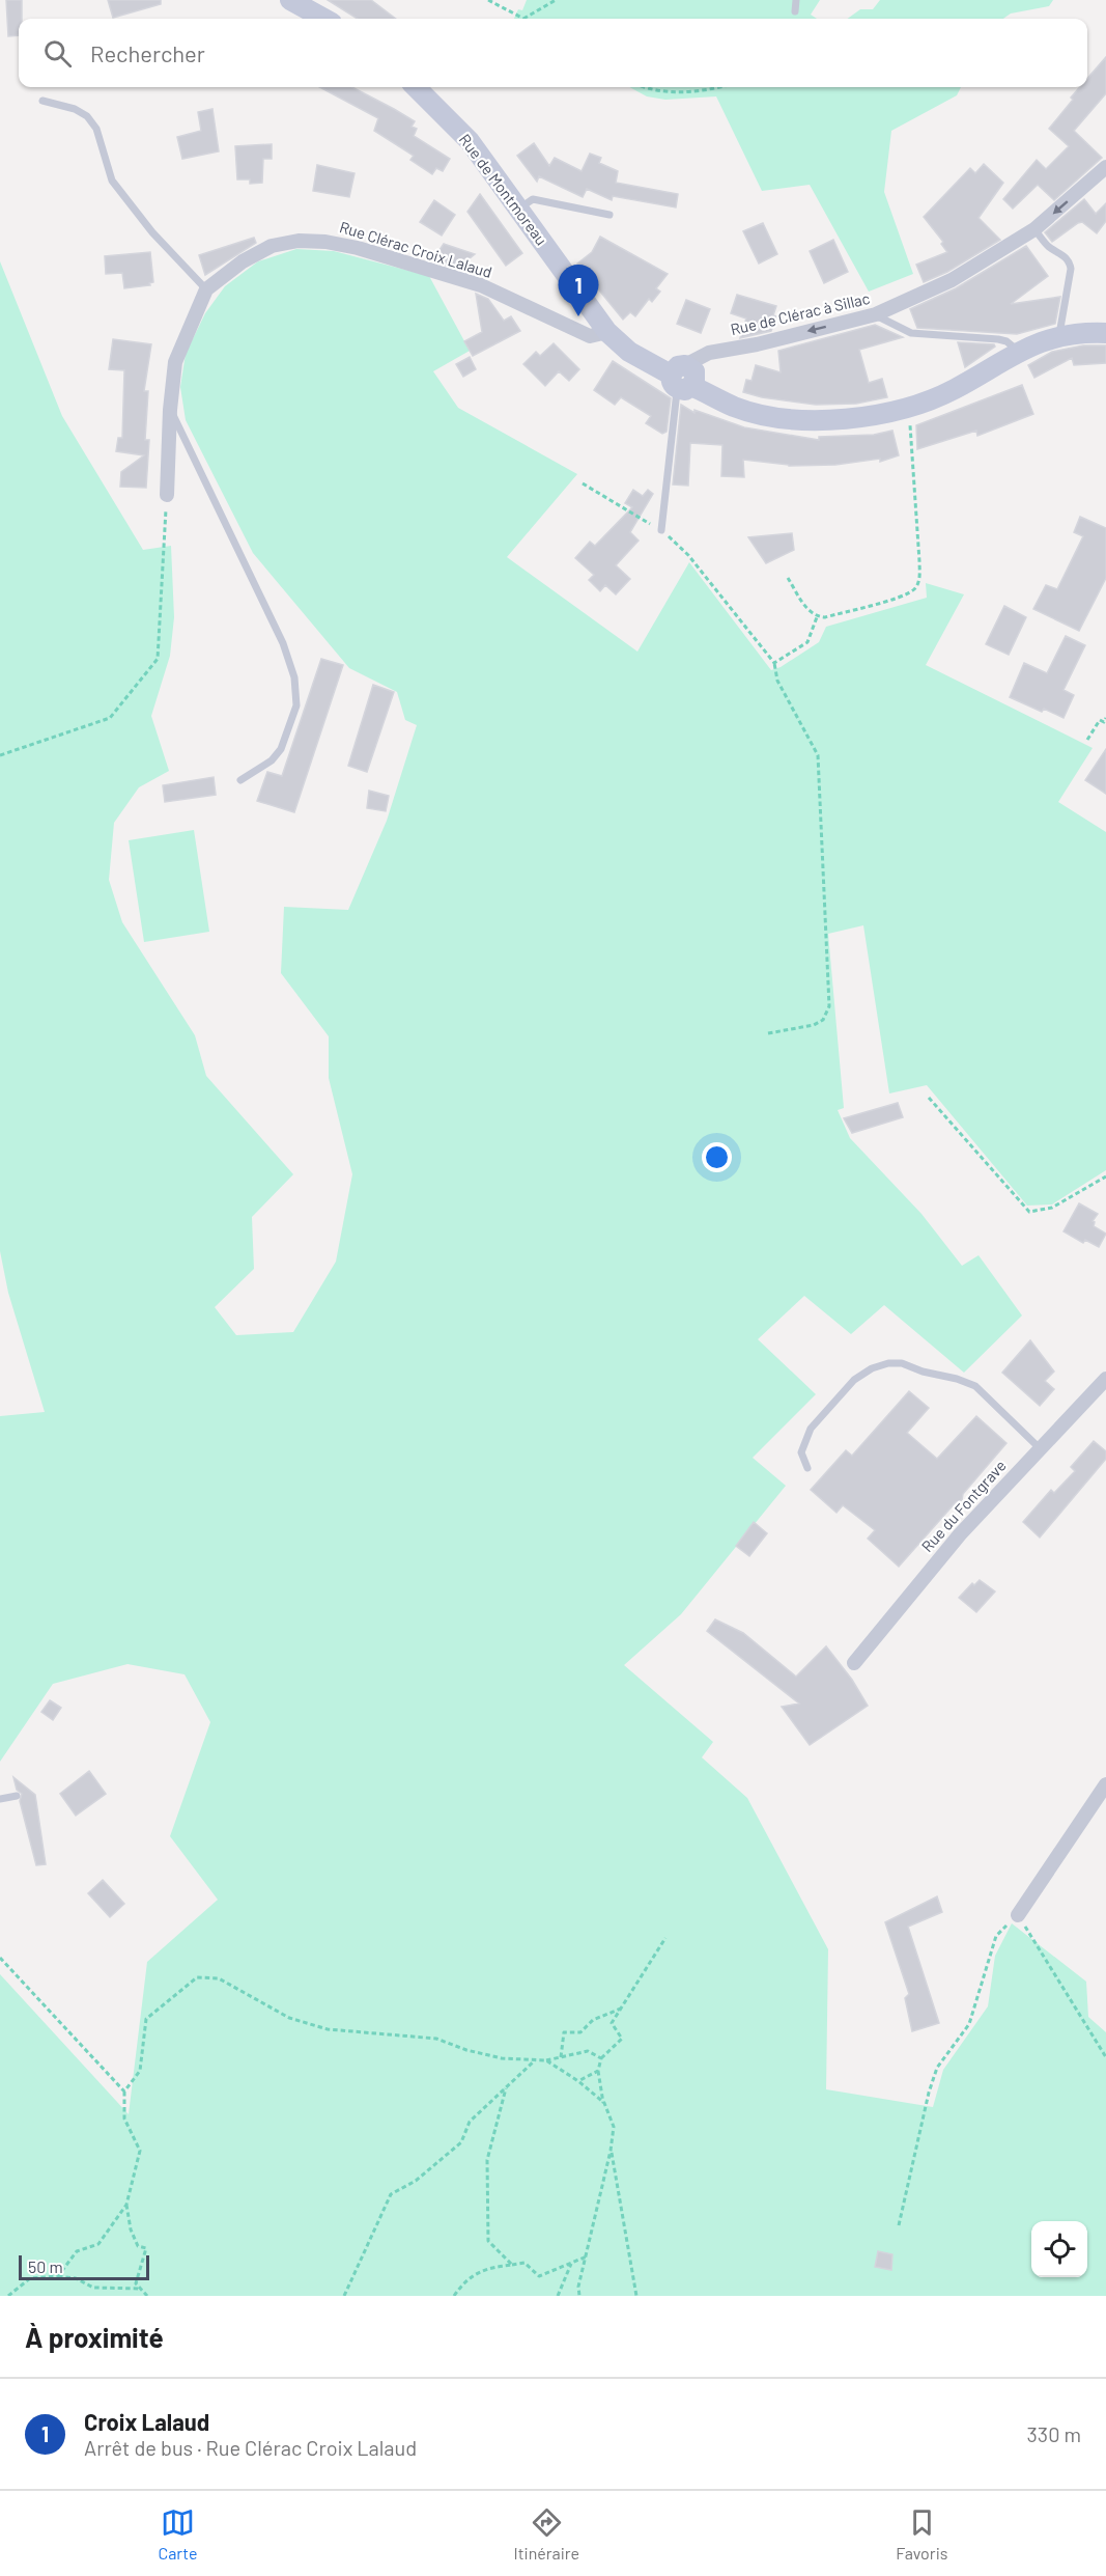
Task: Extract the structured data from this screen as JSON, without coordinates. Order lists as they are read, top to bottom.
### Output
{
  "streets": {
    "main road": ["Rue de Montmoreau"],
    "street": ["Rue Clérac Croix Lalaud", "Rue de Clérac à Sillac", "Rue du Fontgrave"]
  },
  "crossings": [
    ["Rue de Montmoreau", "Rue Clérac Croix Lalaud"],
    ["Rue de Montmoreau", "Rue de Clérac à Sillac"]
  ],
  "one_way": ["Rue de Clérac à Sillac"],
  "scale_bar": "50 m",
  "page": {
    "search": "Rechercher",
    "pins": "1",
    "scale": "50 m",
    "heading": "À proximité",
    "list": [
      {
        "mark": "1",
        "name": "Croix Lalaud",
        "note": "Arrêt de bus · Rue Clérac Croix Lalaud",
        "value": "330 m"
      }
    ],
    "nav": ["Carte", "Itinéraire", "Favoris"]
  }
}
